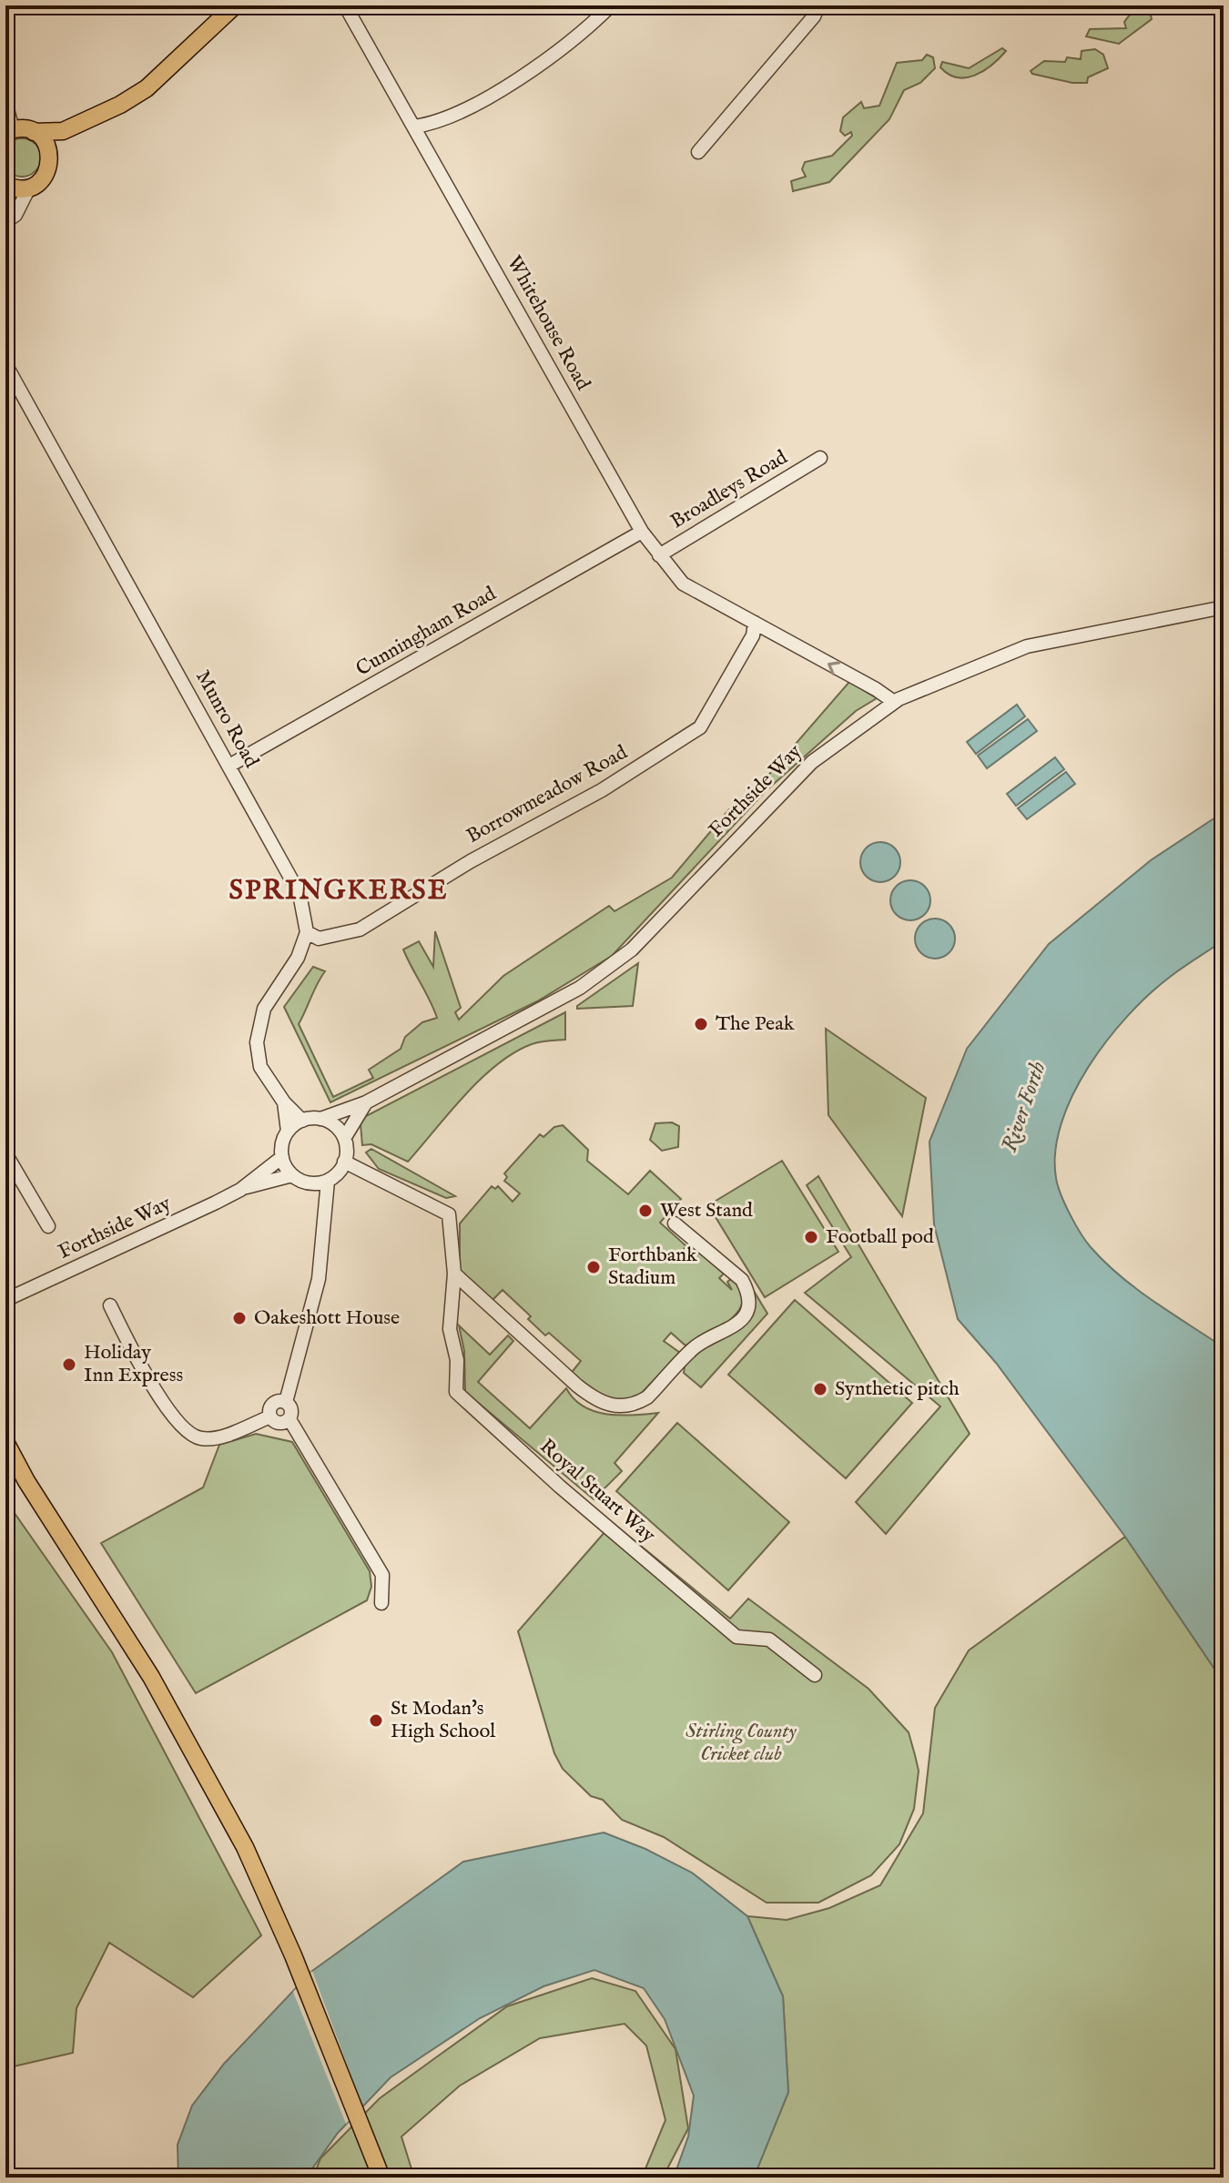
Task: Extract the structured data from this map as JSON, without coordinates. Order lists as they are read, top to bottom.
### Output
{
  "streets": {
    "street": [
      "Whitehouse Road",
      "Broadleys Road",
      "Cunningham Road",
      "Munro Road",
      "Forthside Way",
      "Borrowmeadow Road",
      "Royal Stuart Way"
    ]
  },
  "crossings": [
    ["Whitehouse Road", "Broadleys Road"],
    ["Whitehouse Road", "Cunningham Road"],
    ["Whitehouse Road", "Forthside Way"],
    ["Whitehouse Road", "Borrowmeadow Road"],
    ["Cunningham Road", "Munro Road"],
    ["Munro Road", "Borrowmeadow Road"],
    ["Forthside Way", "Royal Stuart Way"]
  ],
  "districts": ["SPRINGKERSE"],
  "water": ["River Forth"],
  "parks": ["Stirling County Cricket club"],
  "places": [
    "The Peak",
    "West Stand",
    "Football pod",
    "Forthbank Stadium",
    "Oakeshott House",
    "Holiday Inn Express",
    "Synthetic pitch",
    "St Modan's High School"
  ]
}
